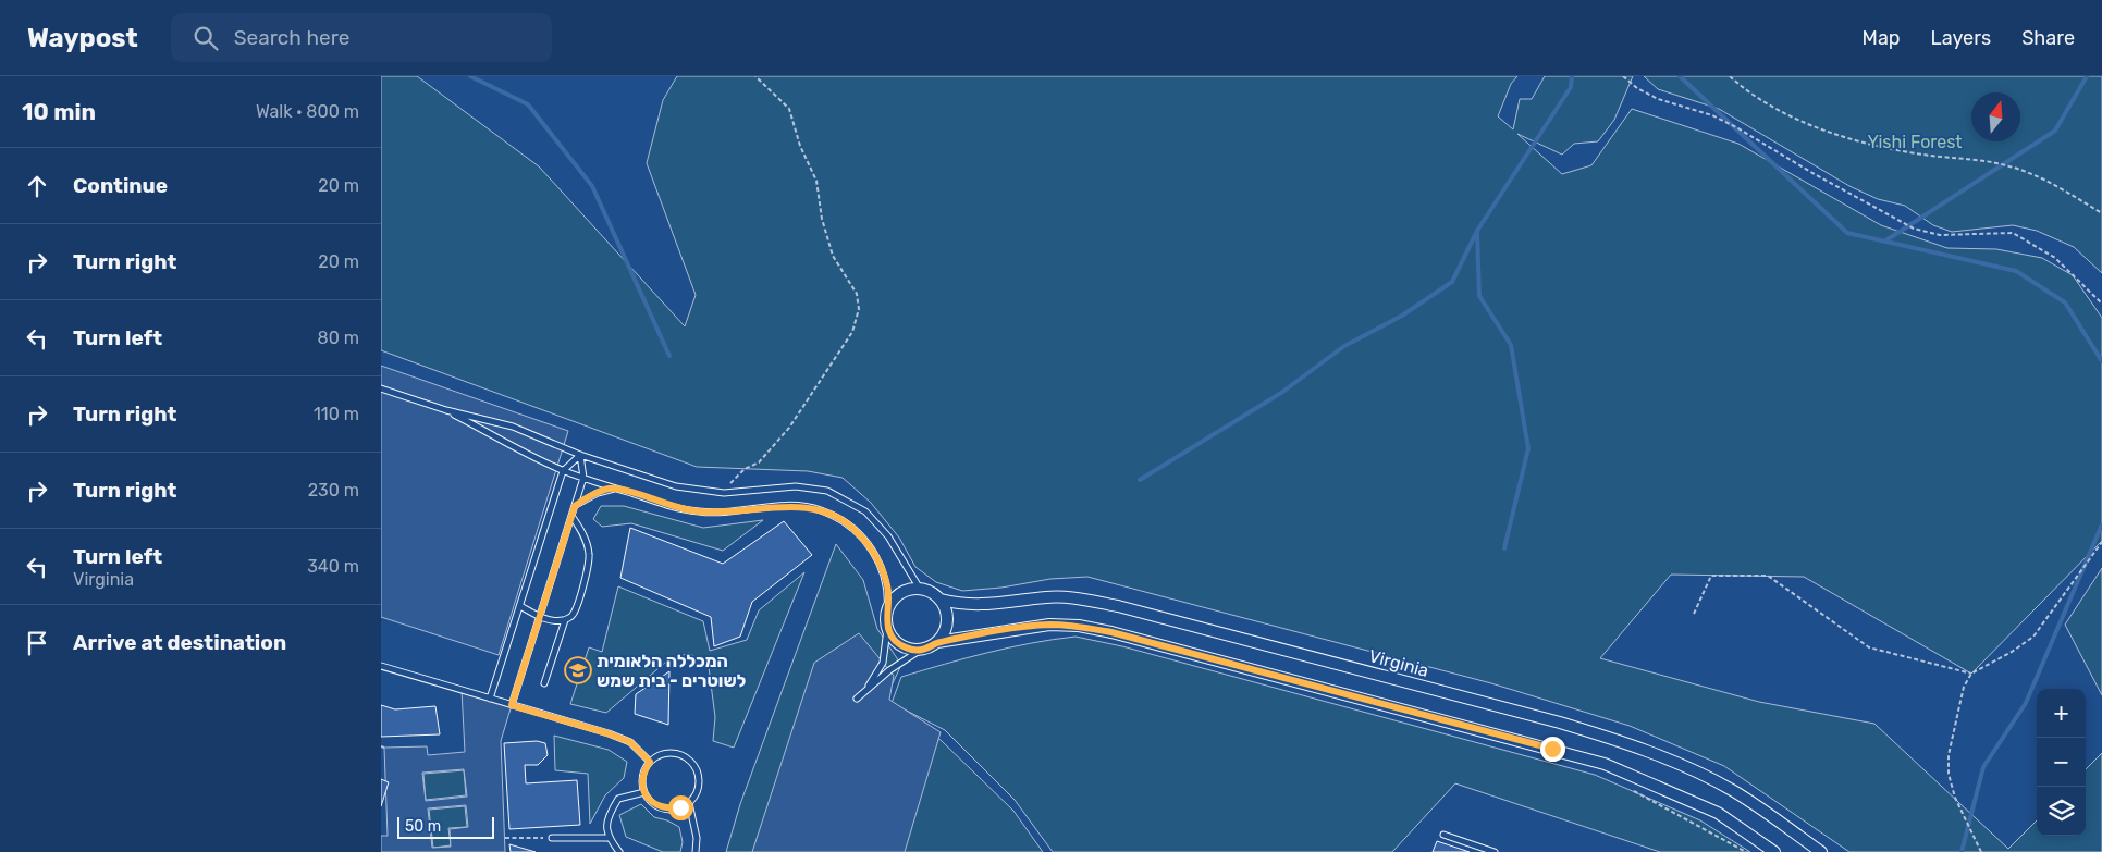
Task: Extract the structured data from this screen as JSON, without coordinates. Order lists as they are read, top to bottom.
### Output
{
  "streets": {
    "street": ["Virginia"]
  },
  "parks": ["Yishi Forest"],
  "places": {
    "school or university": ["המכללה הלאומית לשוטרים - בית שמש"]
  },
  "scale_bar": "50 m",
  "north": "top",
  "page": {
    "header": "Waypost",
    "search": "Search here",
    "nav": ["Map", "Layers", "Share"],
    "heading": ["10 min", "Walk · 800 m"],
    "list": [
      ["Continue", "20 m"],
      ["Turn right", "20 m"],
      ["Turn left", "80 m"],
      ["Turn right", "110 m"],
      ["Turn right", "230 m"],
      ["Turn left", "Virginia", "340 m"],
      "Arrive at destination"
    ],
    "map_buttons": ["+", "−"],
    "scale": "50 m"
  }
}
